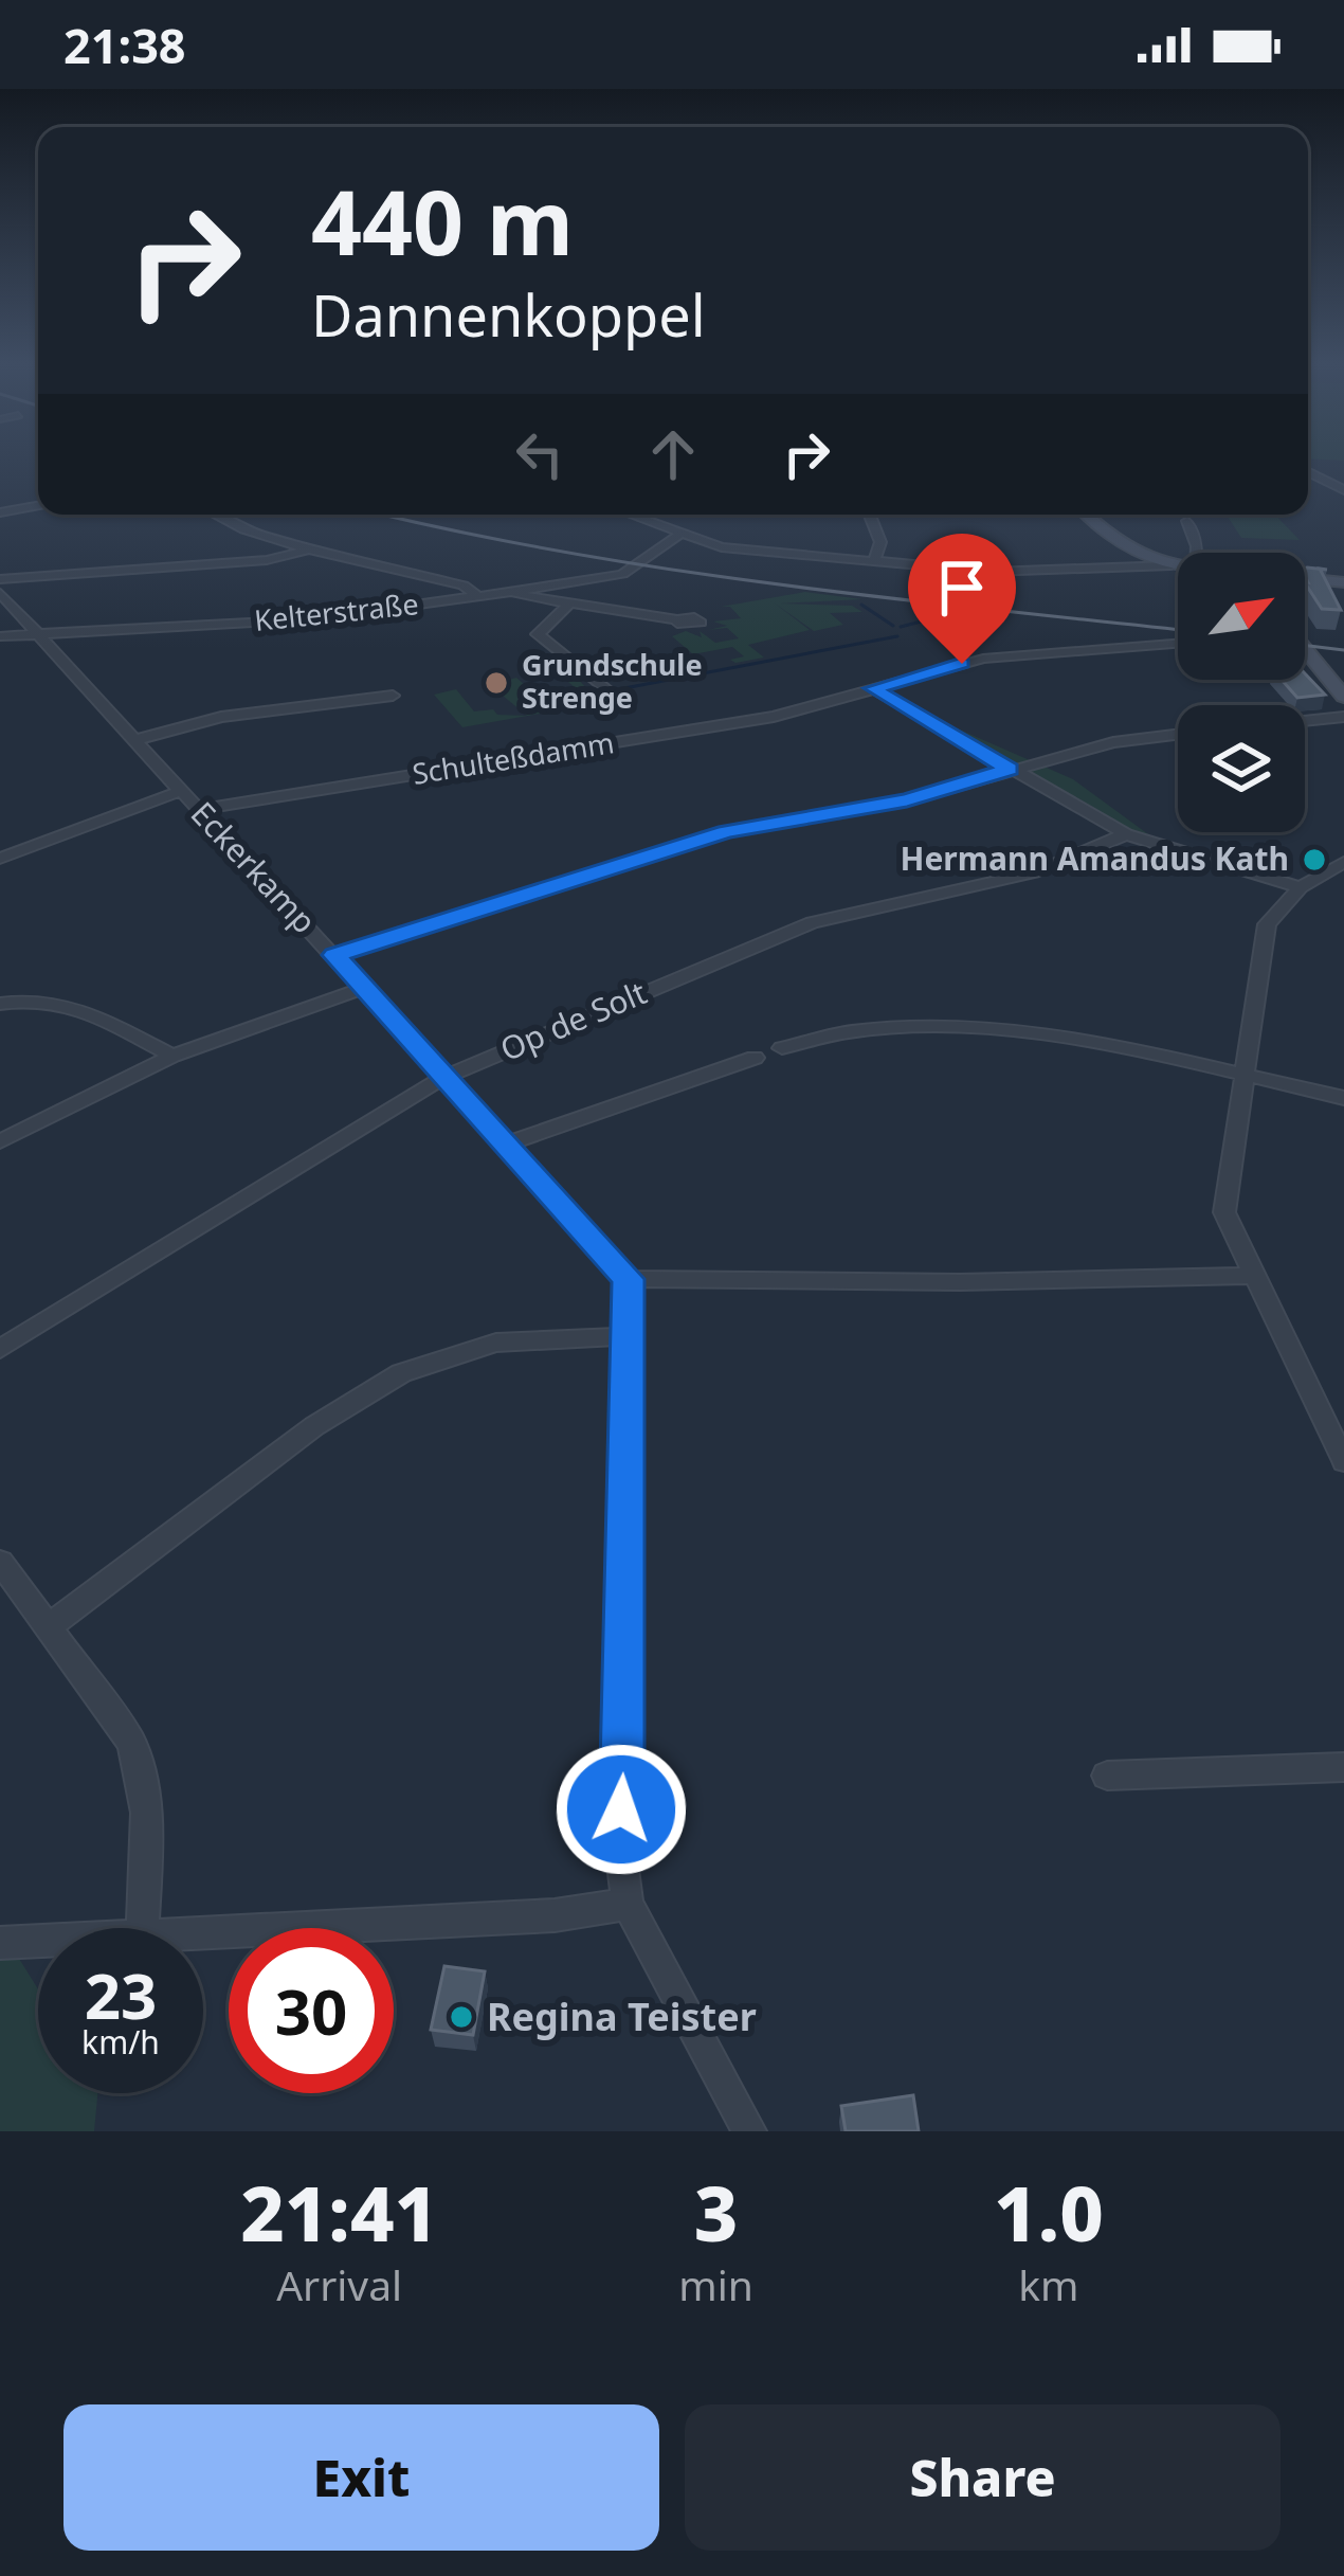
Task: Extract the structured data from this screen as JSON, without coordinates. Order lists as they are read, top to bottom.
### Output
{
  "streets": {
    "street": [
      "Kelterstraße",
      "Schulteßdamm",
      "Eckerkamp",
      "Op de Solt"
    ]
  },
  "crossings": [
    ["Kelterstraße", "Eckerkamp"],
    ["Schulteßdamm", "Eckerkamp"],
    ["Eckerkamp", "Op de Solt"]
  ],
  "places": ["Grundschule Strenge", "Hermann Amandus Kath", "Regina Teister"],
  "north": "top right",
  "page": {
    "status": "21:38",
    "turn": ["440 m", "Dannenkoppel"],
    "speed": "23 km/h",
    "limit": "30",
    "eta": [
      "21:41",
      "Arrival",
      "3",
      "min",
      "1.0",
      "km"
    ],
    "buttons": ["Exit", "Share"]
  }
}
